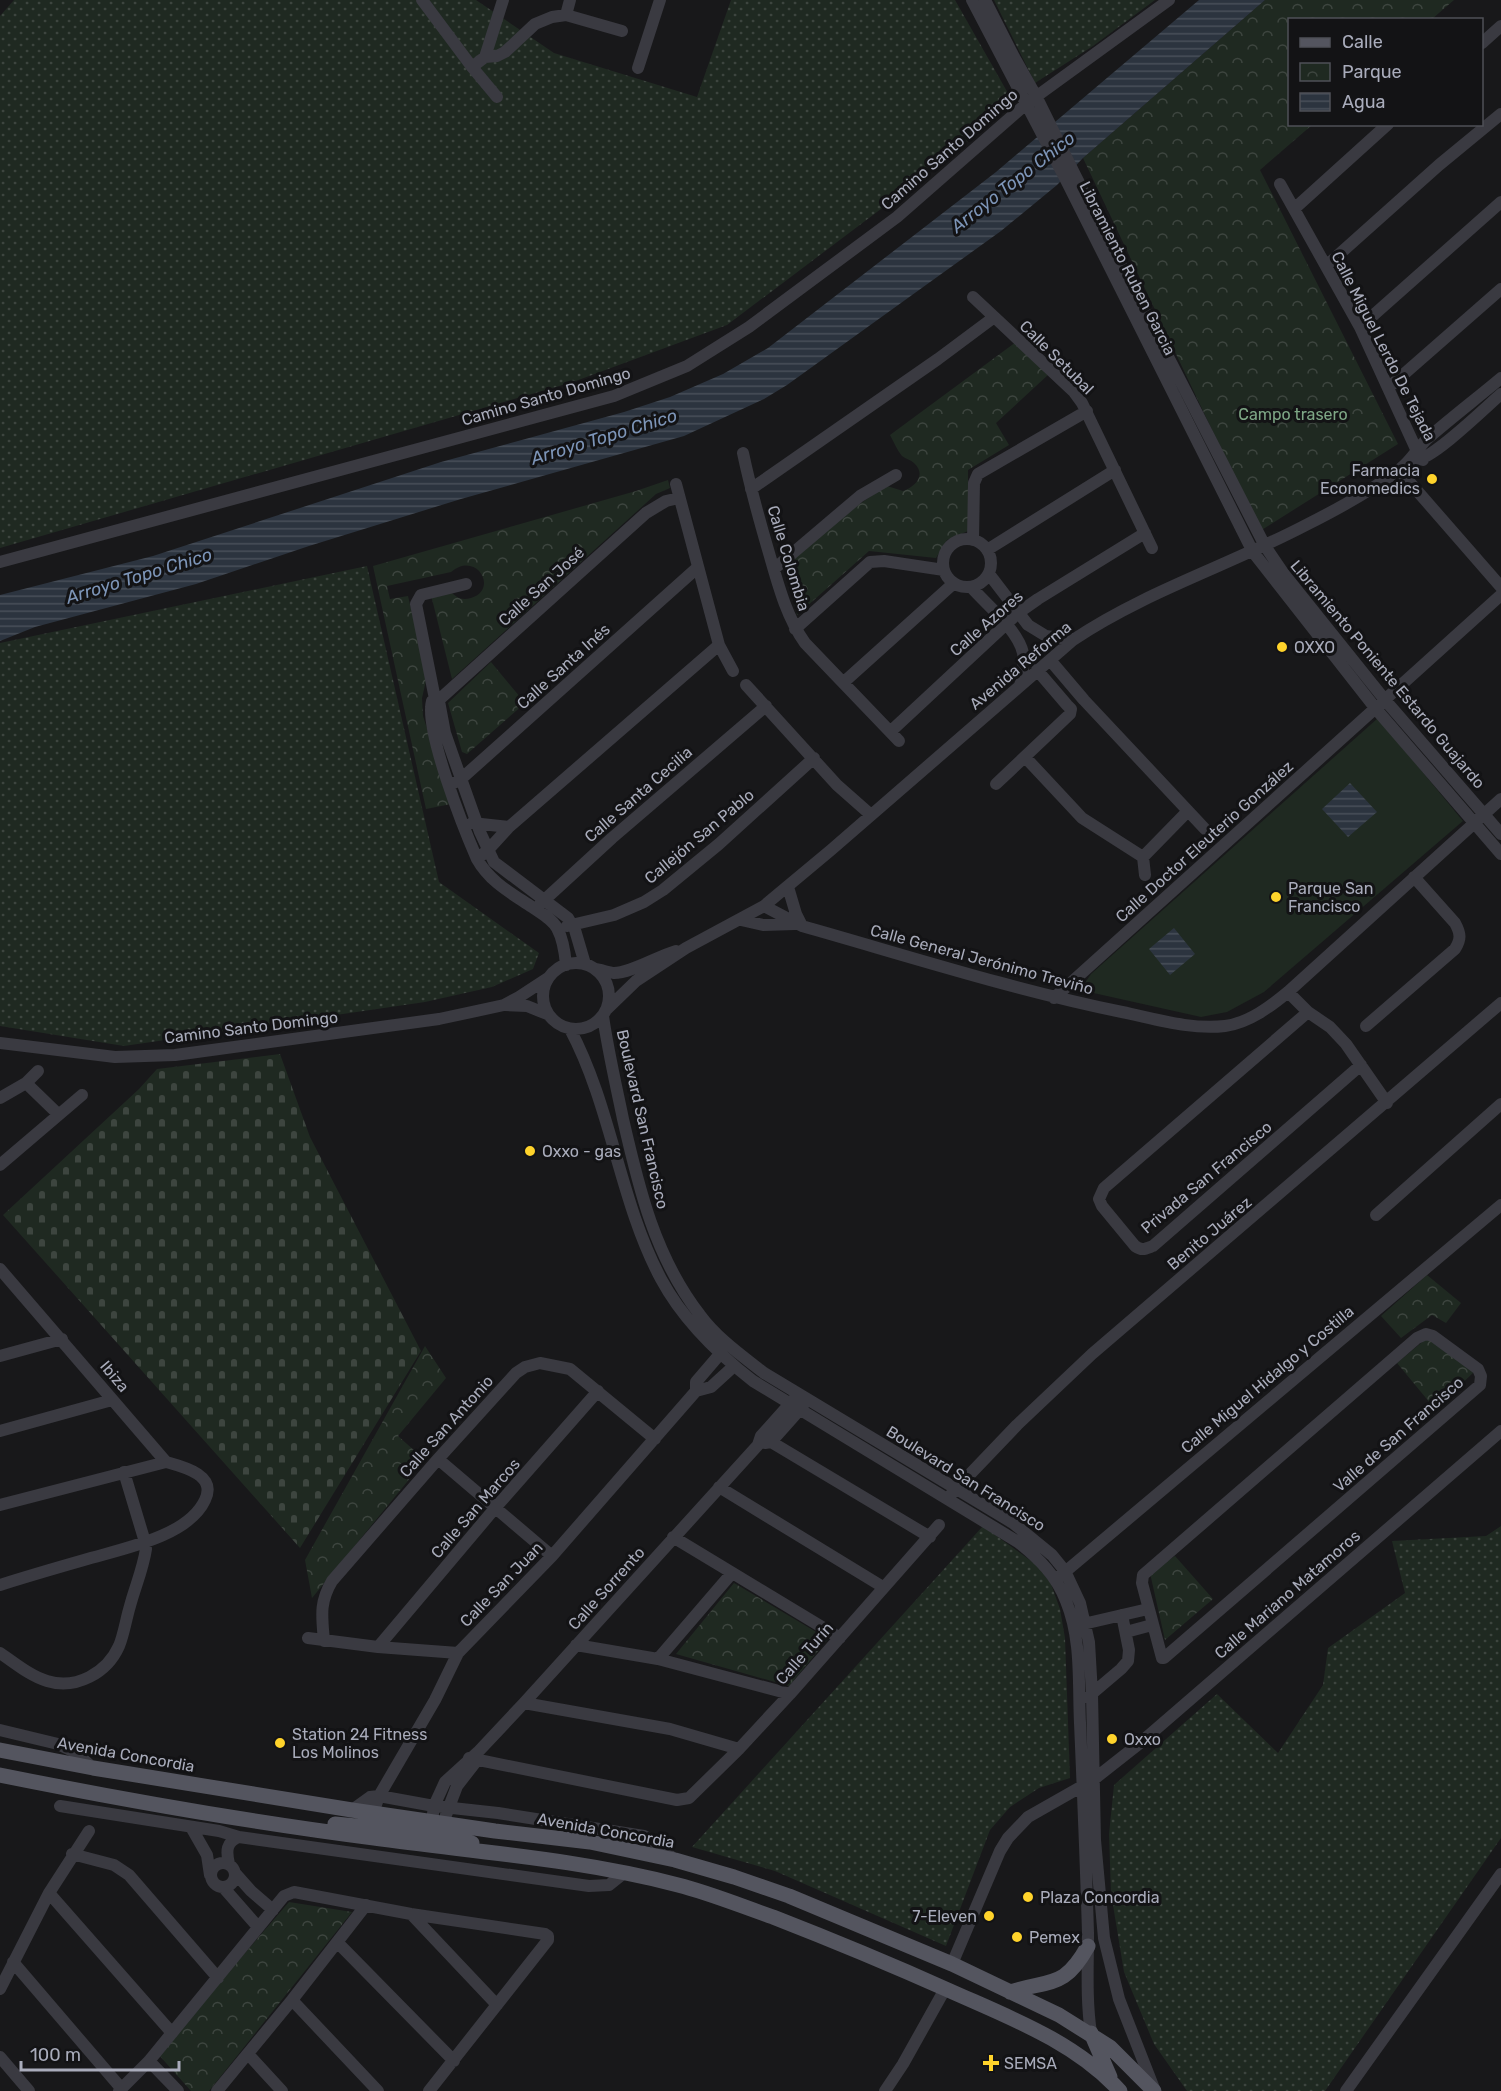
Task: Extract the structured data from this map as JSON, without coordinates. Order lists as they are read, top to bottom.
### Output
{
  "streets": {
    "main road": ["Avenida Concordia"],
    "street": [
      "Camino Santo Domingo",
      "Libramiento Ruben Garcia",
      "Calle Miguel Lerdo De Tejada",
      "Calle Setubal",
      "Calle Colombia",
      "Calle San José",
      "Calle Azores",
      "Avenida Reforma",
      "Calle Santa Inés",
      "Libramiento Poniente Estardo Guajardo",
      "Calle Santa Cecilia",
      "Callejón San Pablo",
      "Calle Doctor Eleuterio González",
      "Calle General Jerónimo Treviño",
      "Boulevard San Francisco",
      "Privada San Francisco",
      "Benito Juárez",
      "Ibiza",
      "Calle Miguel Hidalgo y Costilla",
      "Calle San Antonio",
      "Valle de San Francisco",
      "Calle San Marcos",
      "Calle San Juan",
      "Calle Sorrento",
      "Calle Mariano Matamoros",
      "Calle Turín"
    ]
  },
  "crossings": [
    ["Camino Santo Domingo", "Libramiento Ruben Garcia"],
    ["Camino Santo Domingo", "Avenida Reforma"],
    ["Camino Santo Domingo", "Boulevard San Francisco"],
    ["Libramiento Ruben Garcia", "Avenida Reforma"],
    ["Libramiento Ruben Garcia", "Libramiento Poniente Estardo Guajardo"],
    ["Calle Miguel Lerdo De Tejada", "Avenida Reforma"],
    ["Calle Setubal", "Calle Azores"],
    ["Calle Colombia", "Calle Azores"],
    ["Avenida Reforma", "Boulevard San Francisco"],
    ["Libramiento Poniente Estardo Guajardo", "Calle Doctor Eleuterio González"],
    ["Libramiento Poniente Estardo Guajardo", "Calle General Jerónimo Treviño"],
    ["Calle Doctor Eleuterio González", "Calle General Jerónimo Treviño"],
    ["Boulevard San Francisco", "Benito Juárez"],
    ["Boulevard San Francisco", "Calle Miguel Hidalgo y Costilla"],
    ["Boulevard San Francisco", "Calle San Juan"],
    ["Boulevard San Francisco", "Calle Sorrento"],
    ["Boulevard San Francisco", "Calle Mariano Matamoros"],
    ["Boulevard San Francisco", "Avenida Concordia"],
    ["Calle San Antonio", "Calle San Marcos"],
    ["Calle San Antonio", "Calle San Juan"],
    ["Calle San Juan", "Avenida Concordia"],
    ["Calle Sorrento", "Calle Turín"],
    ["Calle Sorrento", "Avenida Concordia"],
    ["Calle Mariano Matamoros", "Avenida Concordia"]
  ],
  "water": ["Arroyo Topo Chico"],
  "parks": ["Campo trasero"],
  "places": {
    "other": [
      "Farmacia Economedics",
      "OXXO",
      "Parque San Francisco",
      "Oxxo - gas",
      "Oxxo",
      "Station 24 Fitness Los Molinos",
      "Plaza Concordia",
      "7-Eleven",
      "Pemex"
    ],
    "health": ["SEMSA"]
  },
  "legend": ["Calle", "Parque", "Agua"],
  "scale_bar": "100 m"
}
